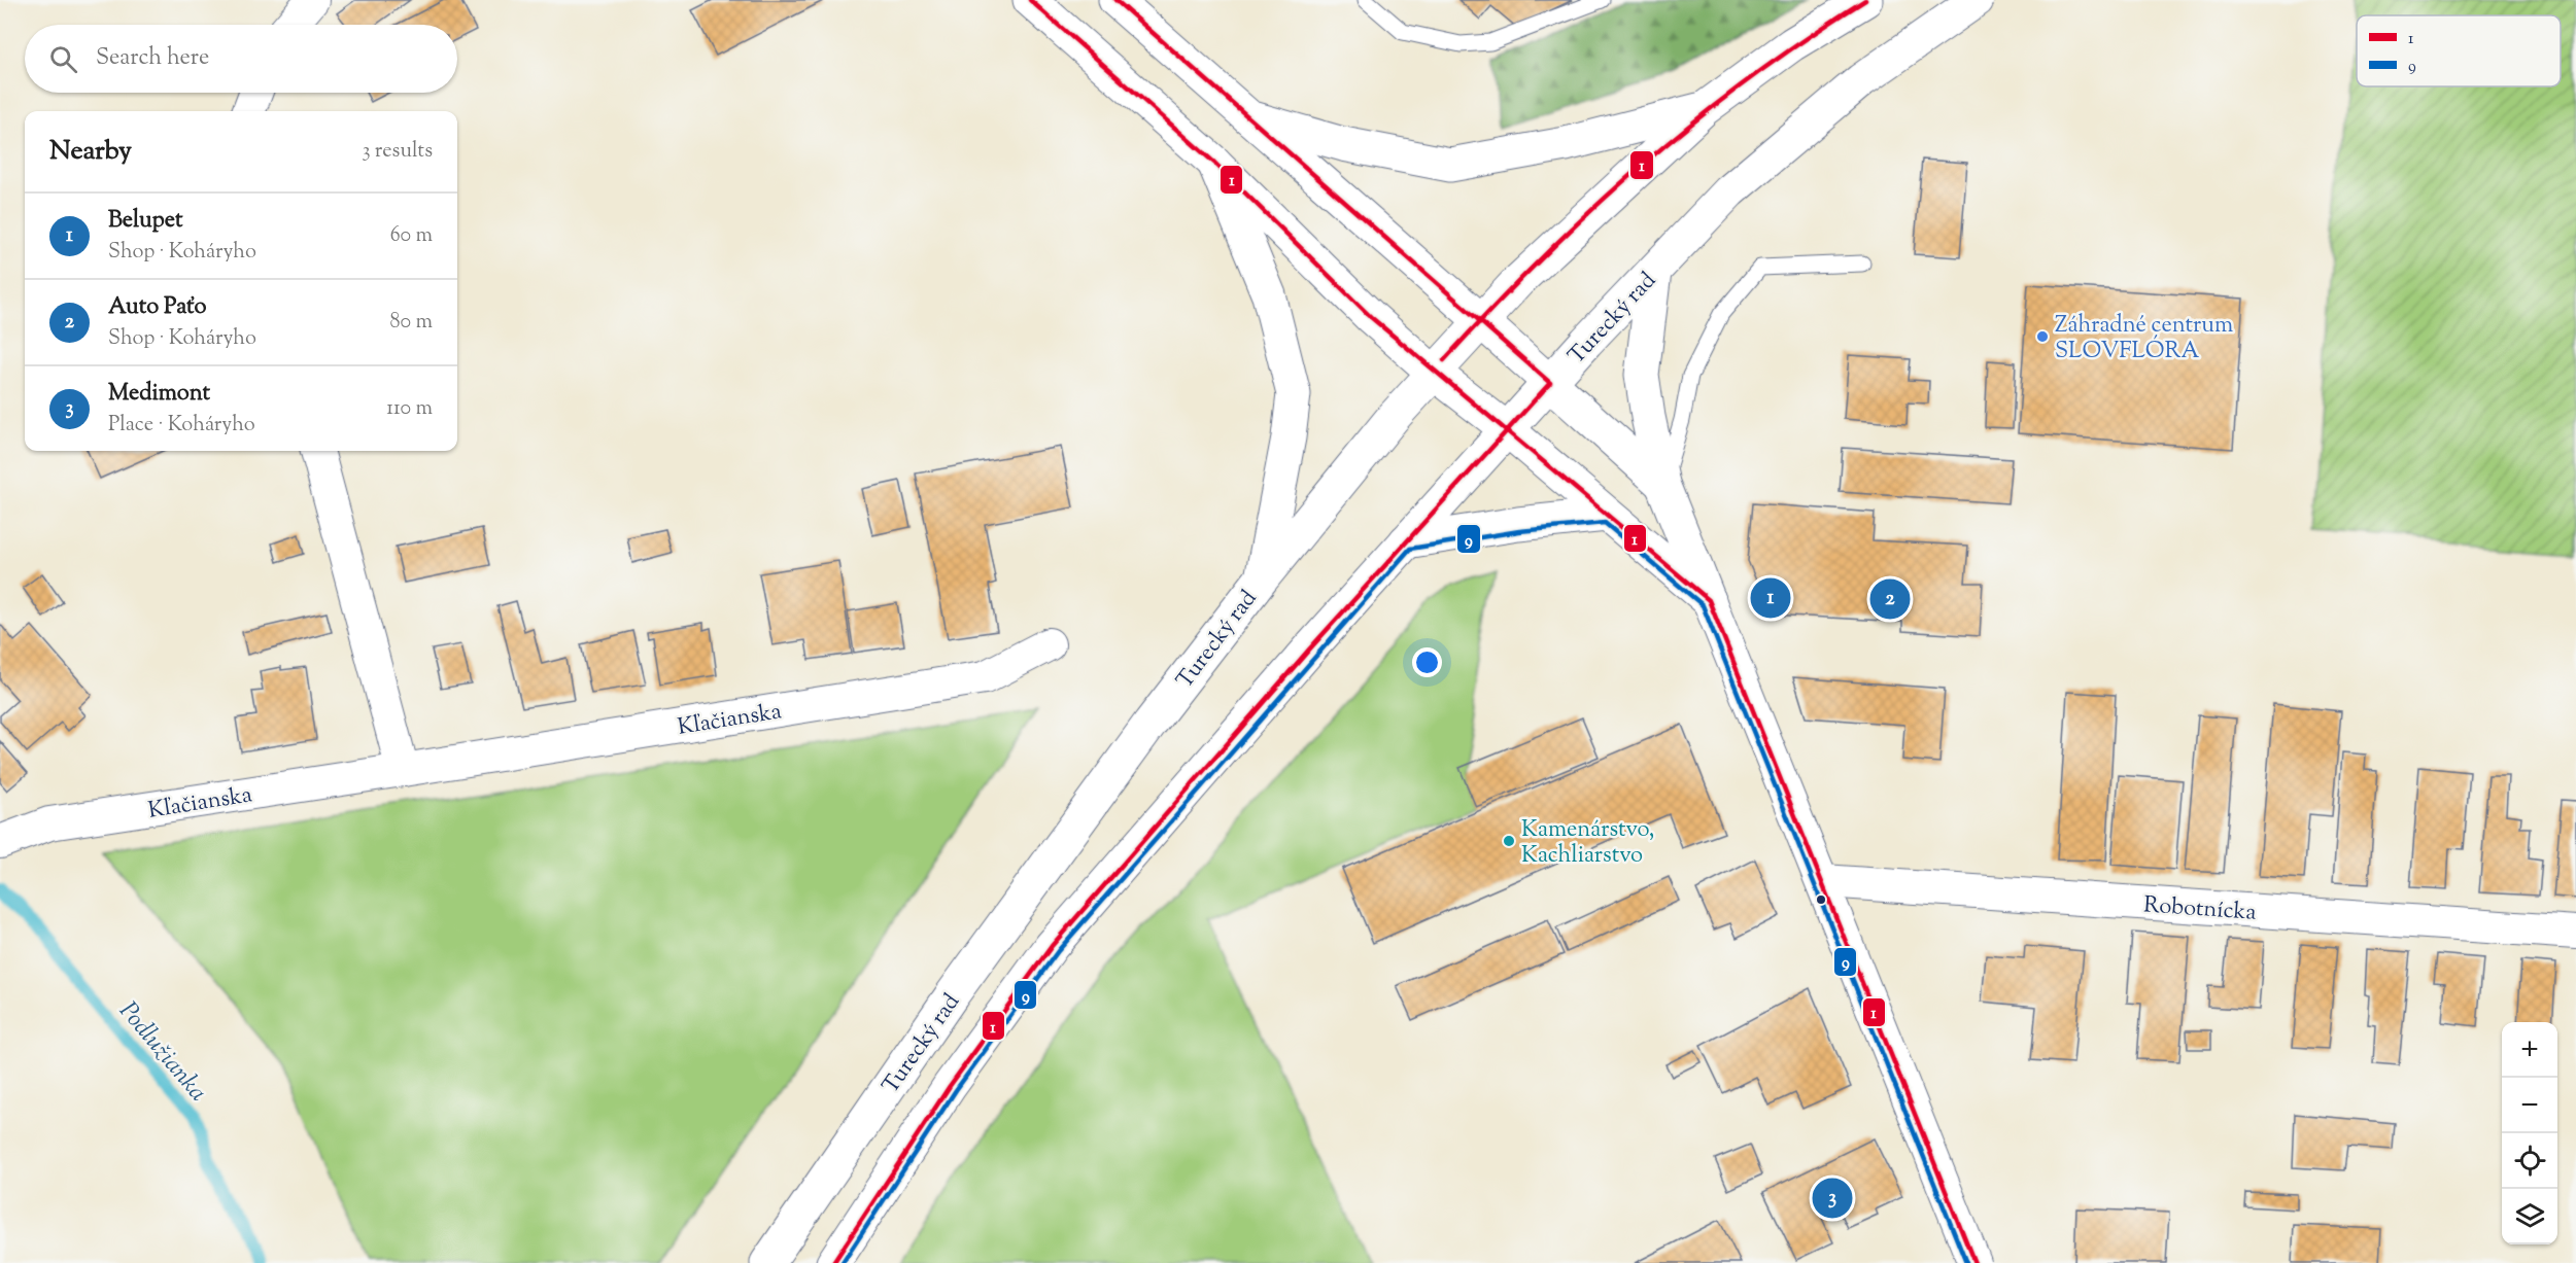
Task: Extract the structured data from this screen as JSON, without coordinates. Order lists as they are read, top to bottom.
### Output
{
  "streets": {
    "main road": ["Turecký rad"],
    "street": ["Kľačianska", "Robotnícka"]
  },
  "water": ["Podlužianka"],
  "places": ["Záhradné centrum SLOVFLÓRA", "Kamenárstvo, Kachliarstvo"],
  "lines": ["transit line 1", "transit line 9"],
  "legend": ["1", "9"],
  "page": {
    "search": "Search here",
    "heading": ["Nearby", "3 results"],
    "list": [
      {
        "mark": "1",
        "name": "Belupet",
        "note": "Shop · Koháryho",
        "value": "60 m"
      },
      {
        "mark": "2",
        "name": "Auto Paťo",
        "note": "Shop · Koháryho",
        "value": "80 m"
      },
      {
        "mark": "3",
        "name": "Medimont",
        "note": "Place · Koháryho",
        "value": "110 m"
      }
    ],
    "pins": ["1", "2", "3"],
    "map_buttons": ["+", "−"]
  }
}
